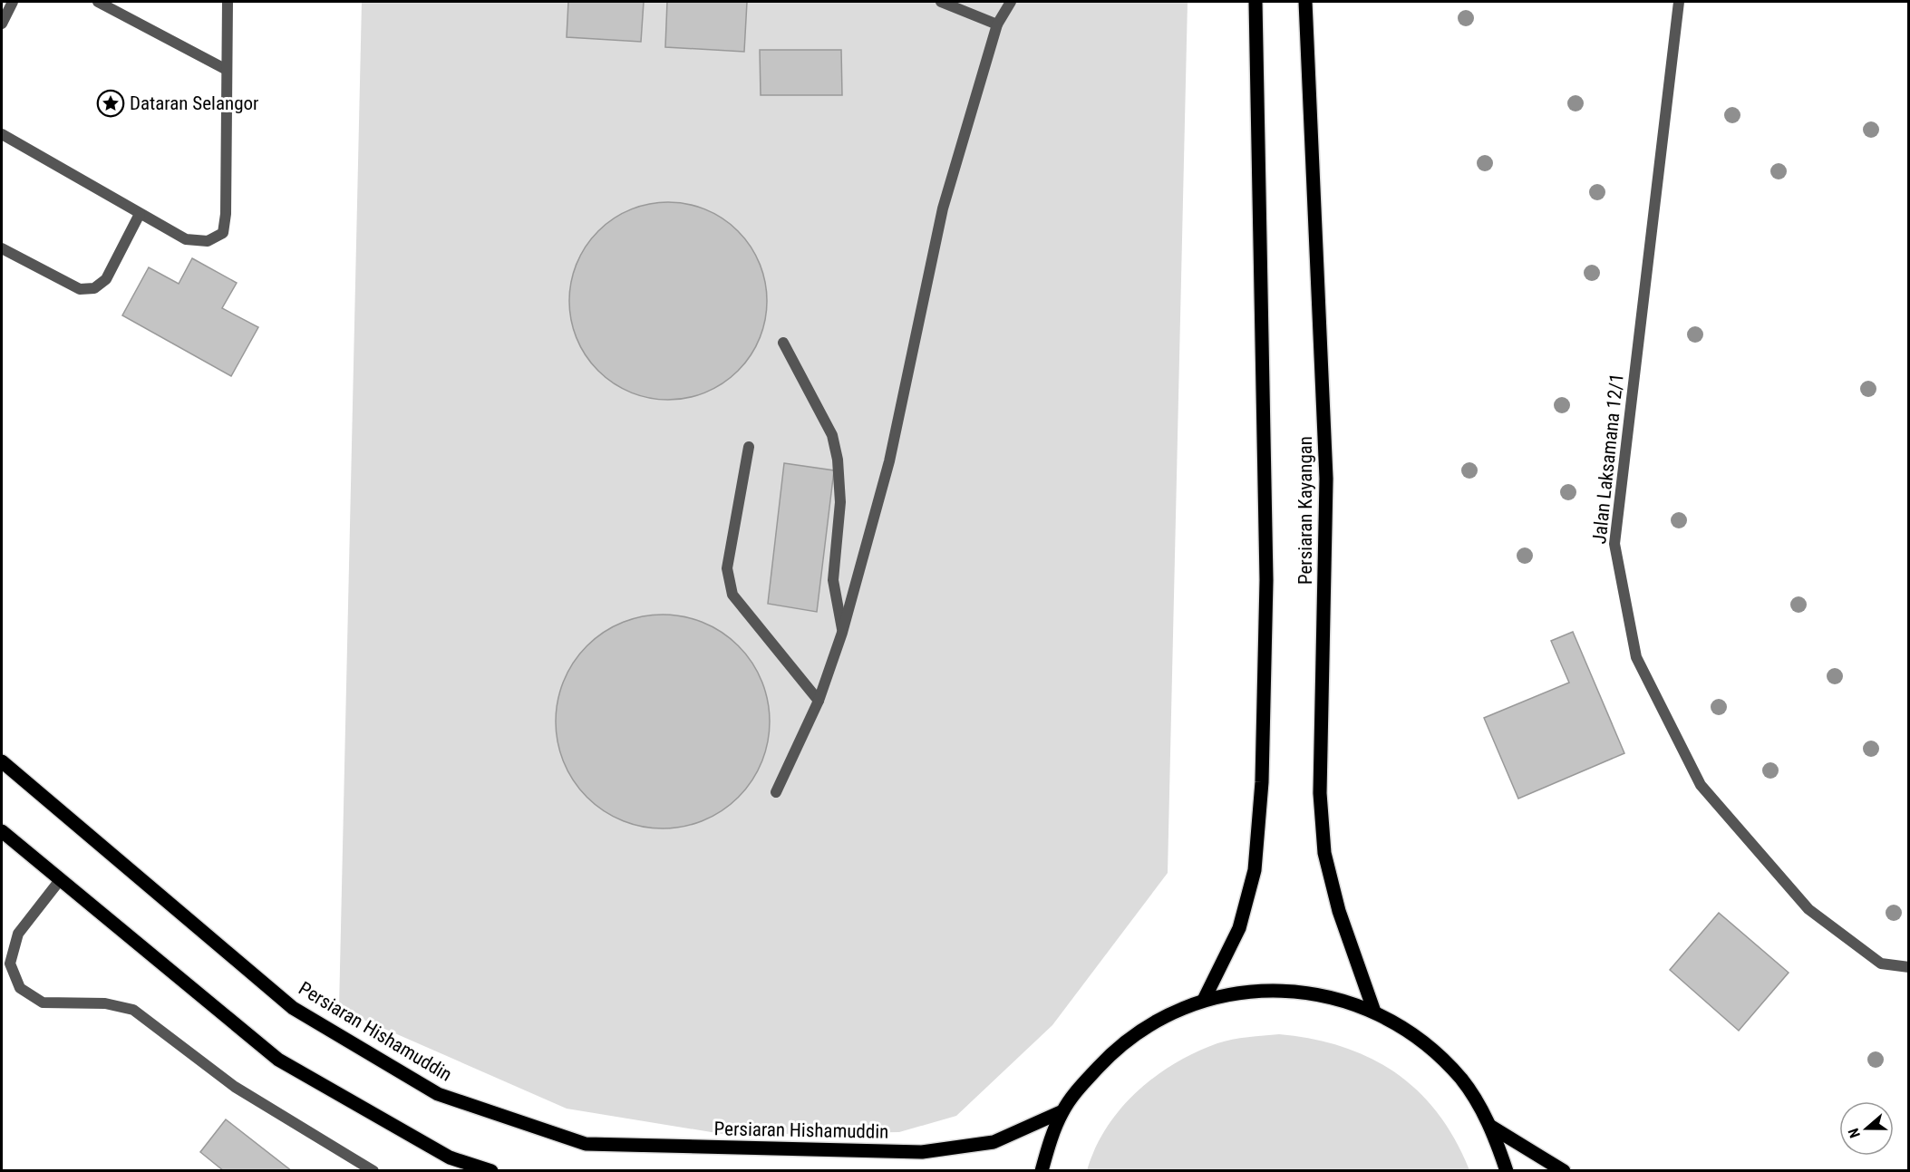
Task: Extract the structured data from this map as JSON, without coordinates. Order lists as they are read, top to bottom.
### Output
{
  "streets": {
    "main road": ["Persiaran Kayangan", "Persiaran Hishamuddin"],
    "street": ["Jalan Laksamana 12/1"]
  },
  "places": {
    "place": ["Dataran Selangor"]
  },
  "north": "left"
}
